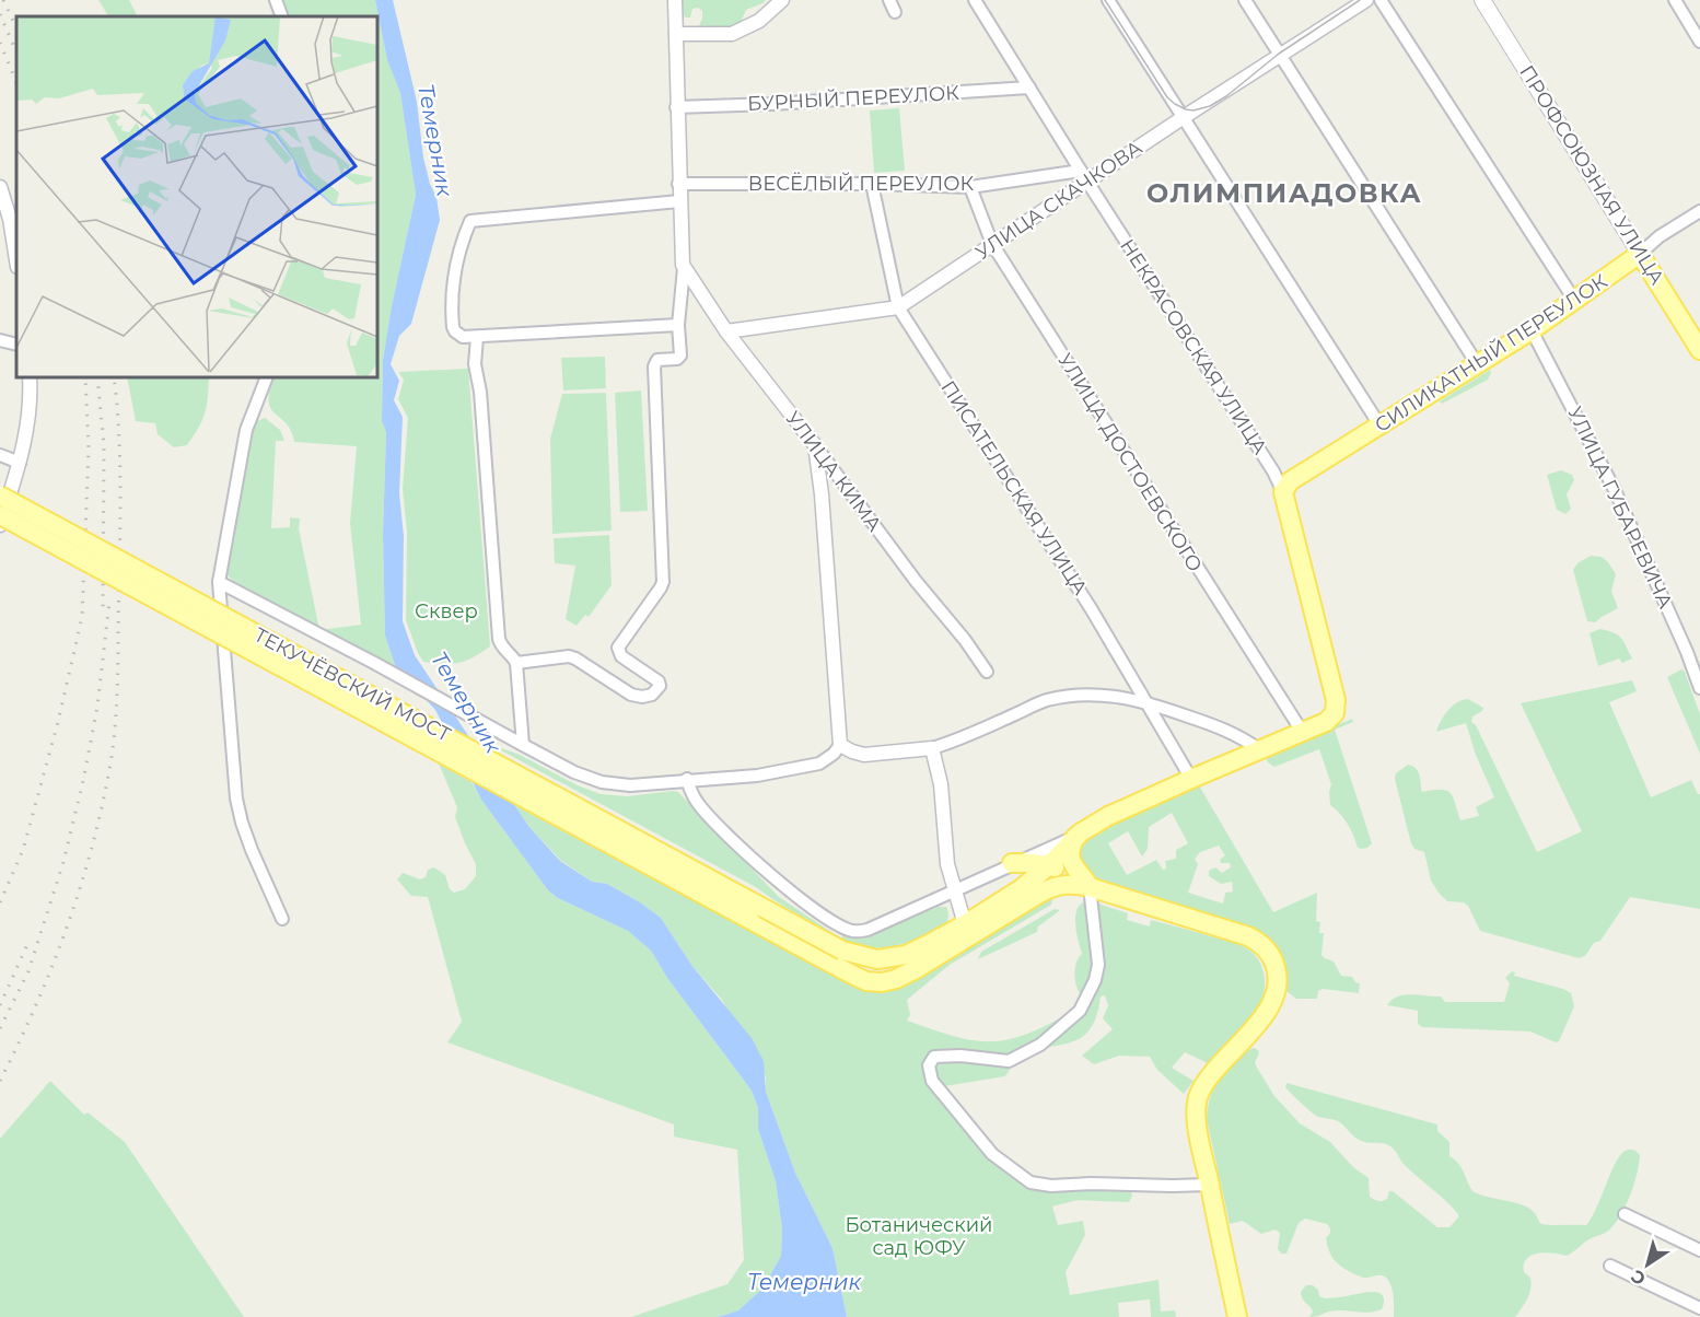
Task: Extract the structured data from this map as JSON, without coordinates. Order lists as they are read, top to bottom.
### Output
{
  "streets": {
    "main road": [
      "ПРОФСОЮЗНАЯ УЛИЦА",
      "НЕКРАСОВСКАЯ УЛИЦА",
      "СИЛИКАТНЫЙ ПЕРЕУЛОК",
      "ТЕКУЧЁВСКИЙ МОСТ"
    ],
    "street": [
      "БУРНЫЙ ПЕРЕУЛОК",
      "ВЕСЁЛЫЙ ПЕРЕУЛОК",
      "УЛИЦА СКАЧКОВА",
      "УЛИЦА ДОСТОЕВСКОГО",
      "УЛИЦА КИМА",
      "ПИСАТЕЛЬСКАЯ УЛИЦА",
      "УЛИЦА ГУБАРЕВИЧА"
    ]
  },
  "crossings": [
    ["БУРНЫЙ ПЕРЕУЛОК", "НЕКРАСОВСКАЯ УЛИЦА"],
    ["ПРОФСОЮЗНАЯ УЛИЦА", "СИЛИКАТНЫЙ ПЕРЕУЛОК"],
    ["ВЕСЁЛЫЙ ПЕРЕУЛОК", "УЛИЦА СКАЧКОВА"],
    ["ВЕСЁЛЫЙ ПЕРЕУЛОК", "НЕКРАСОВСКАЯ УЛИЦА"],
    ["ВЕСЁЛЫЙ ПЕРЕУЛОК", "УЛИЦА ДОСТОЕВСКОГО"],
    ["ВЕСЁЛЫЙ ПЕРЕУЛОК", "ПИСАТЕЛЬСКАЯ УЛИЦА"],
    ["УЛИЦА СКАЧКОВА", "НЕКРАСОВСКАЯ УЛИЦА"],
    ["УЛИЦА СКАЧКОВА", "УЛИЦА ДОСТОЕВСКОГО"],
    ["УЛИЦА СКАЧКОВА", "УЛИЦА КИМА"],
    ["УЛИЦА СКАЧКОВА", "ПИСАТЕЛЬСКАЯ УЛИЦА"],
    ["НЕКРАСОВСКАЯ УЛИЦА", "СИЛИКАТНЫЙ ПЕРЕУЛОК"],
    ["НЕКРАСОВСКАЯ УЛИЦА", "УЛИЦА ДОСТОЕВСКОГО"],
    ["СИЛИКАТНЫЙ ПЕРЕУЛОК", "УЛИЦА ГУБАРЕВИЧА"]
  ],
  "districts": ["ОЛИМПИАДОВКА"],
  "water": ["Темерник"],
  "parks": ["Сквер", "Ботанический сад ЮФУ"],
  "north": "bottom left"
}
